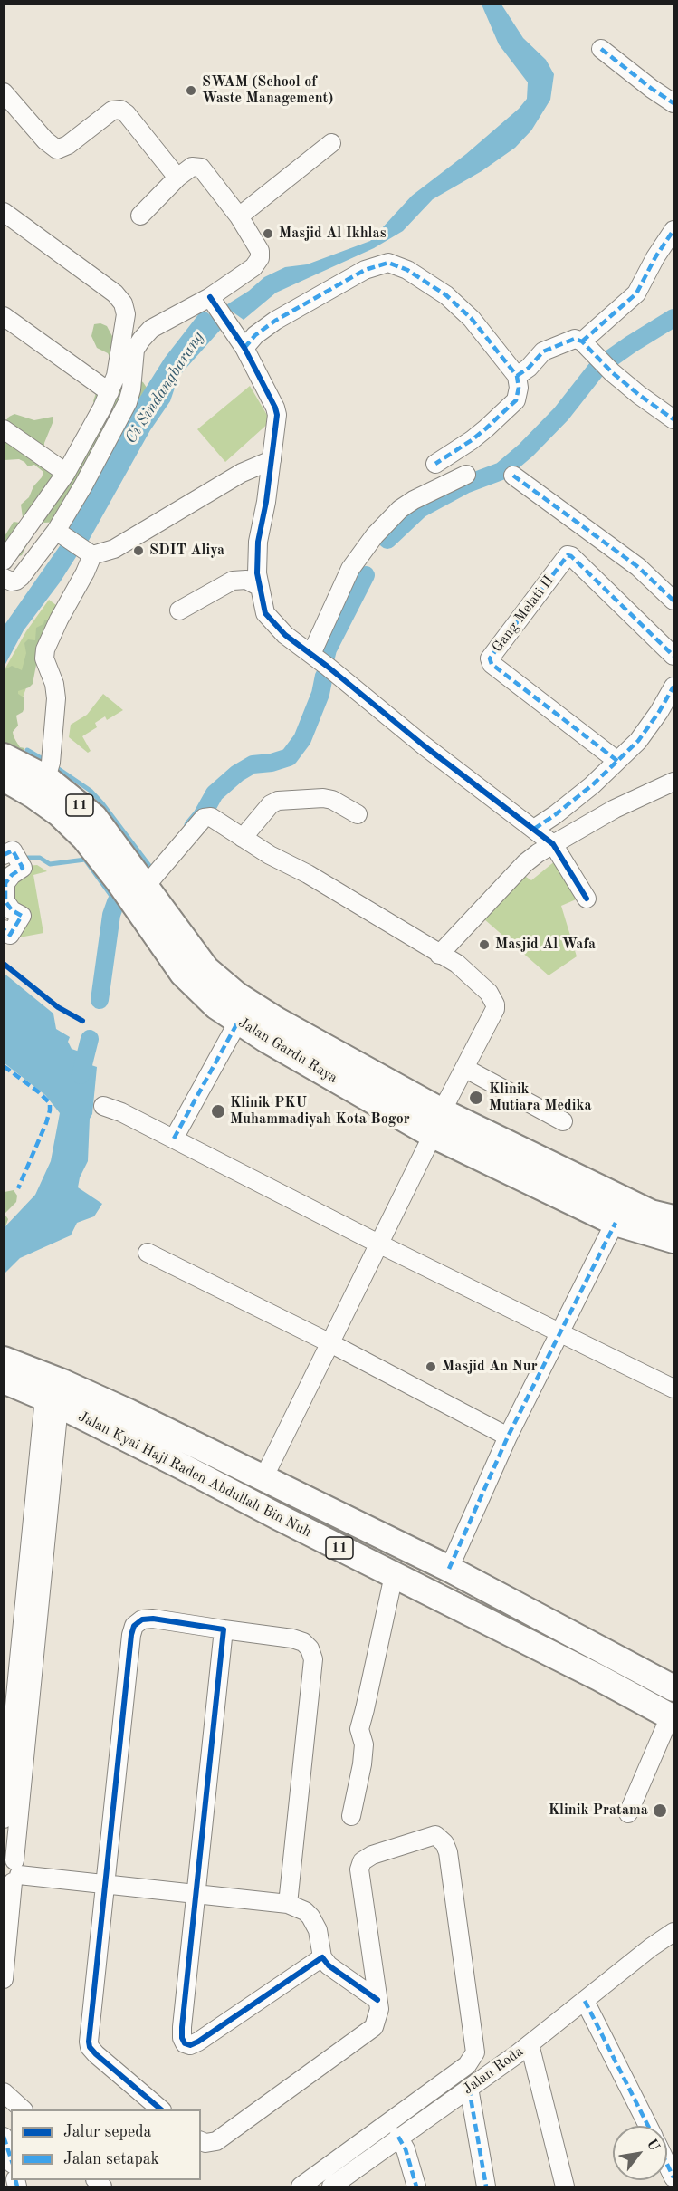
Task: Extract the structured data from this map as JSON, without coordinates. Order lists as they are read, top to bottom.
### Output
{
  "streets": {
    "highway": ["11", "Jalan Gardu Raya", "Jalan Kyai Haji Raden Abdullah Bin Nuh"],
    "street": ["Gang Melati II", "Jalan Roda"]
  },
  "water": ["Ci Sindangbarang"],
  "places": [
    "SWAM (School of Waste Management)",
    "Masjid Al Ikhlas",
    "SDIT Aliya",
    "Masjid Al Wafa",
    "Klinik Mutiara Medika",
    "Klinik PKU Muhammadiyah Kota Bogor",
    "Masjid An Nur",
    "Klinik Pratama"
  ],
  "legend": ["Jalur sepeda", "Jalan setapak"],
  "north": "top right"
}
